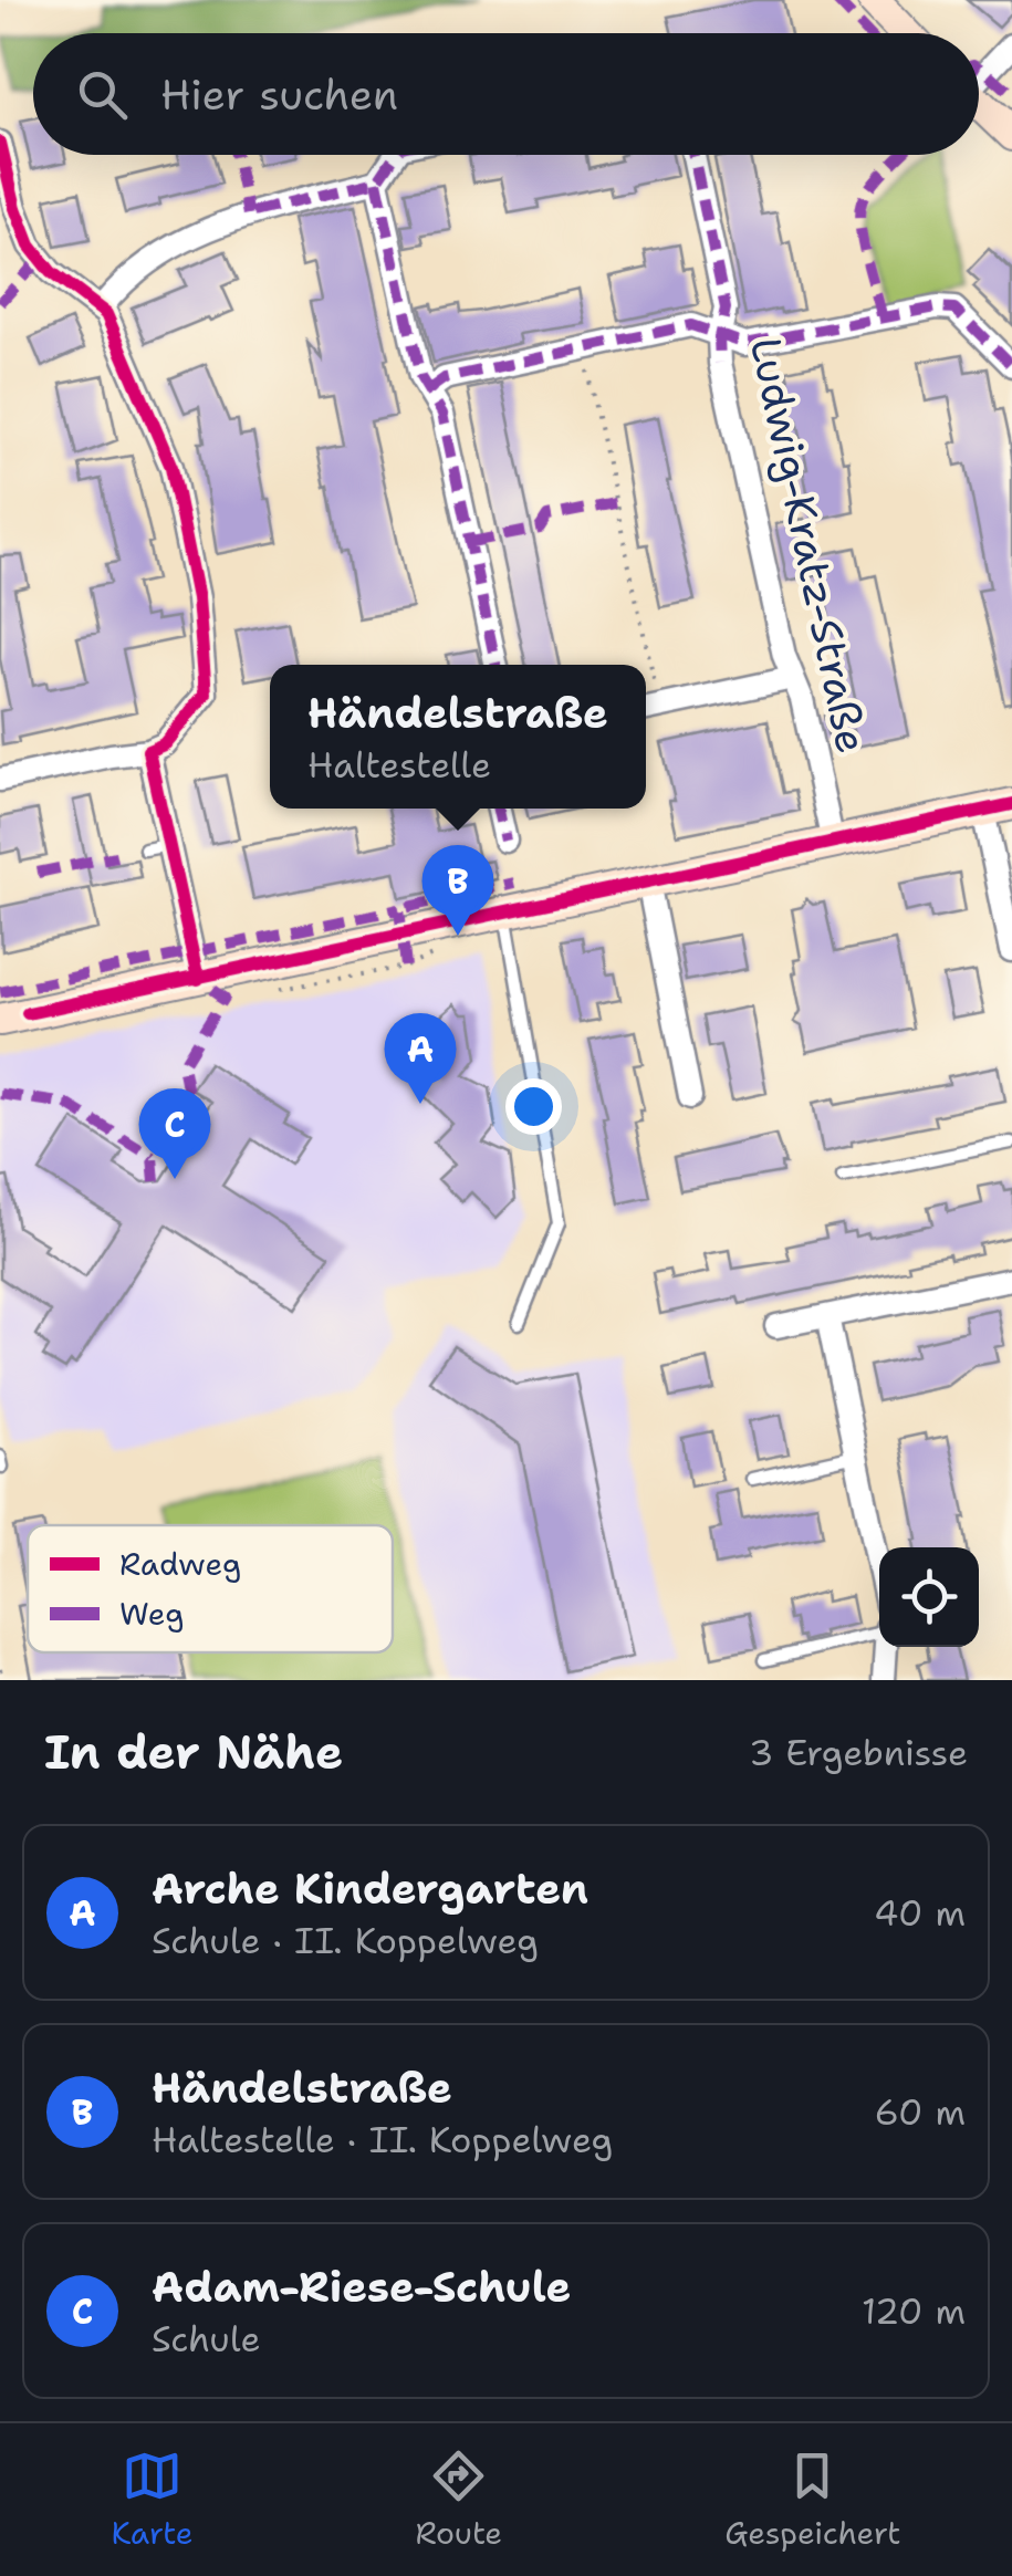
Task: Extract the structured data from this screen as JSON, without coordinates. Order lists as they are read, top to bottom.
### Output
{
  "streets": {
    "street": ["Ludwig-Kratz-Straße"]
  },
  "legend": ["Radweg", "Weg"],
  "page": {
    "search": "Hier suchen",
    "popup": ["Händelstraße", "Haltestelle"],
    "pins": ["B", "A", "C"],
    "heading": ["In der Nähe", "3 Ergebnisse"],
    "list": [
      {
        "mark": "A",
        "name": "Arche Kindergarten",
        "note": "Schule · II. Koppelweg",
        "value": "40 m"
      },
      {
        "mark": "B",
        "name": "Händelstraße",
        "note": "Haltestelle · II. Koppelweg",
        "value": "60 m"
      },
      {
        "mark": "C",
        "name": "Adam-Riese-Schule",
        "note": "Schule",
        "value": "120 m"
      }
    ],
    "nav": ["Karte", "Route", "Gespeichert"]
  }
}
